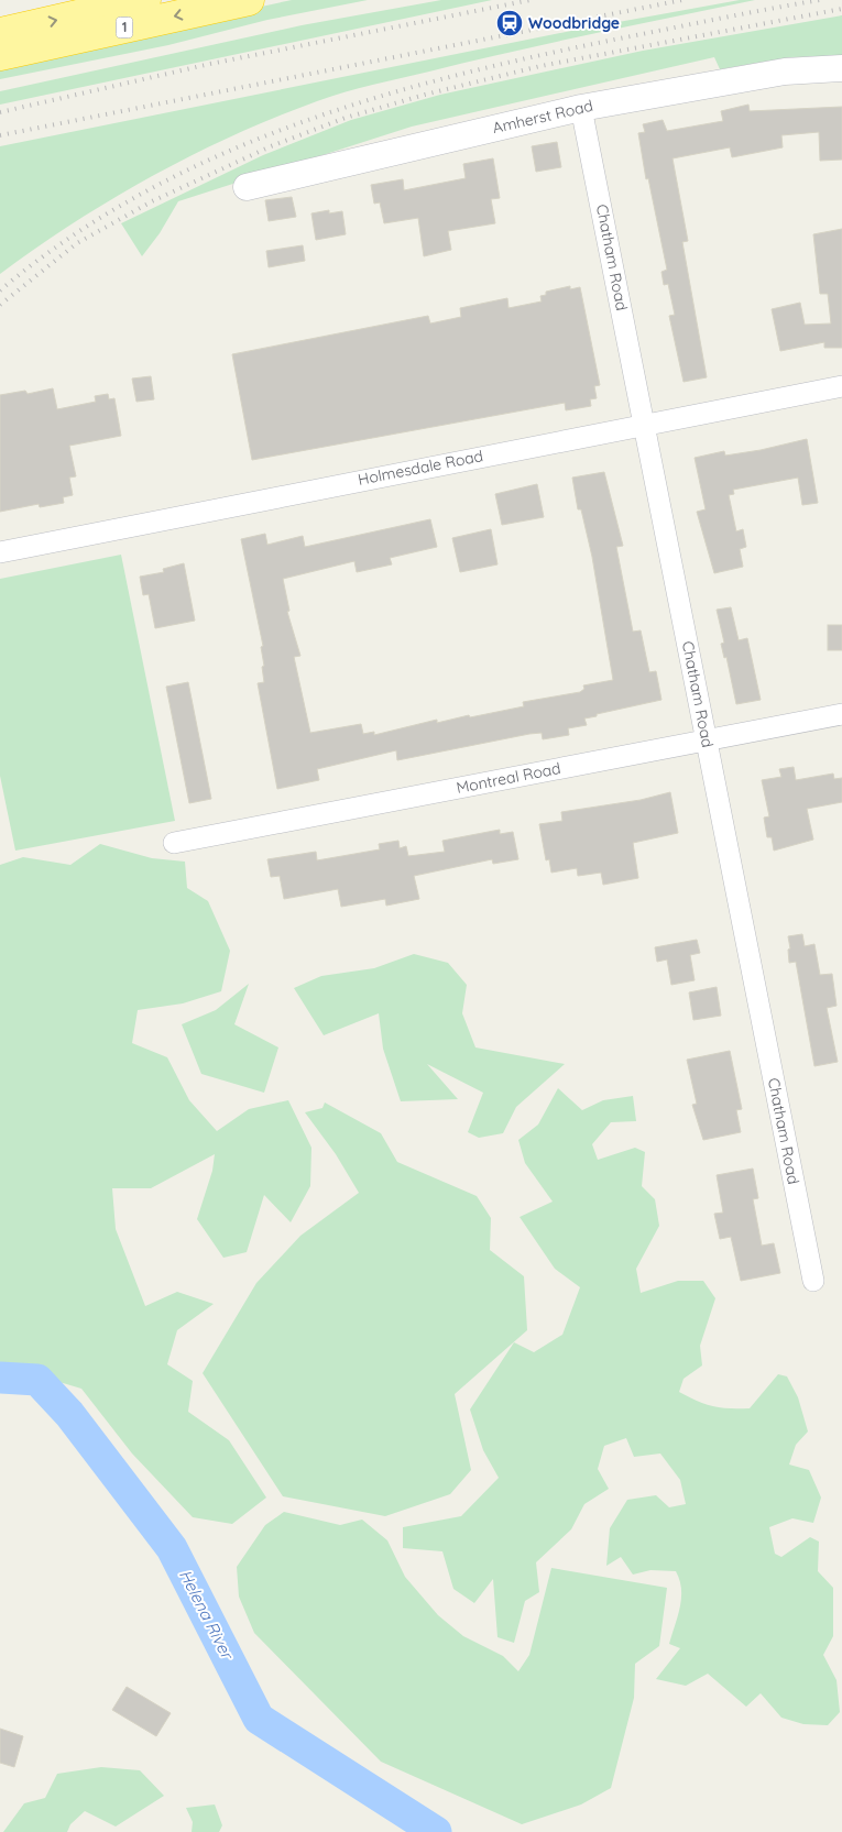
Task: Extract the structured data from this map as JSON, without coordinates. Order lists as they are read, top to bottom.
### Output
{
  "streets": {
    "highway": ["1"],
    "street": [
      "Amherst Road",
      "Chatham Road",
      "Holmesdale Road",
      "Montreal Road"
    ]
  },
  "crossings": [
    ["Amherst Road", "Chatham Road"],
    ["Chatham Road", "Holmesdale Road"],
    ["Chatham Road", "Montreal Road"]
  ],
  "water": ["Helena River"],
  "places": {
    "station": ["Woodbridge"]
  }
}
